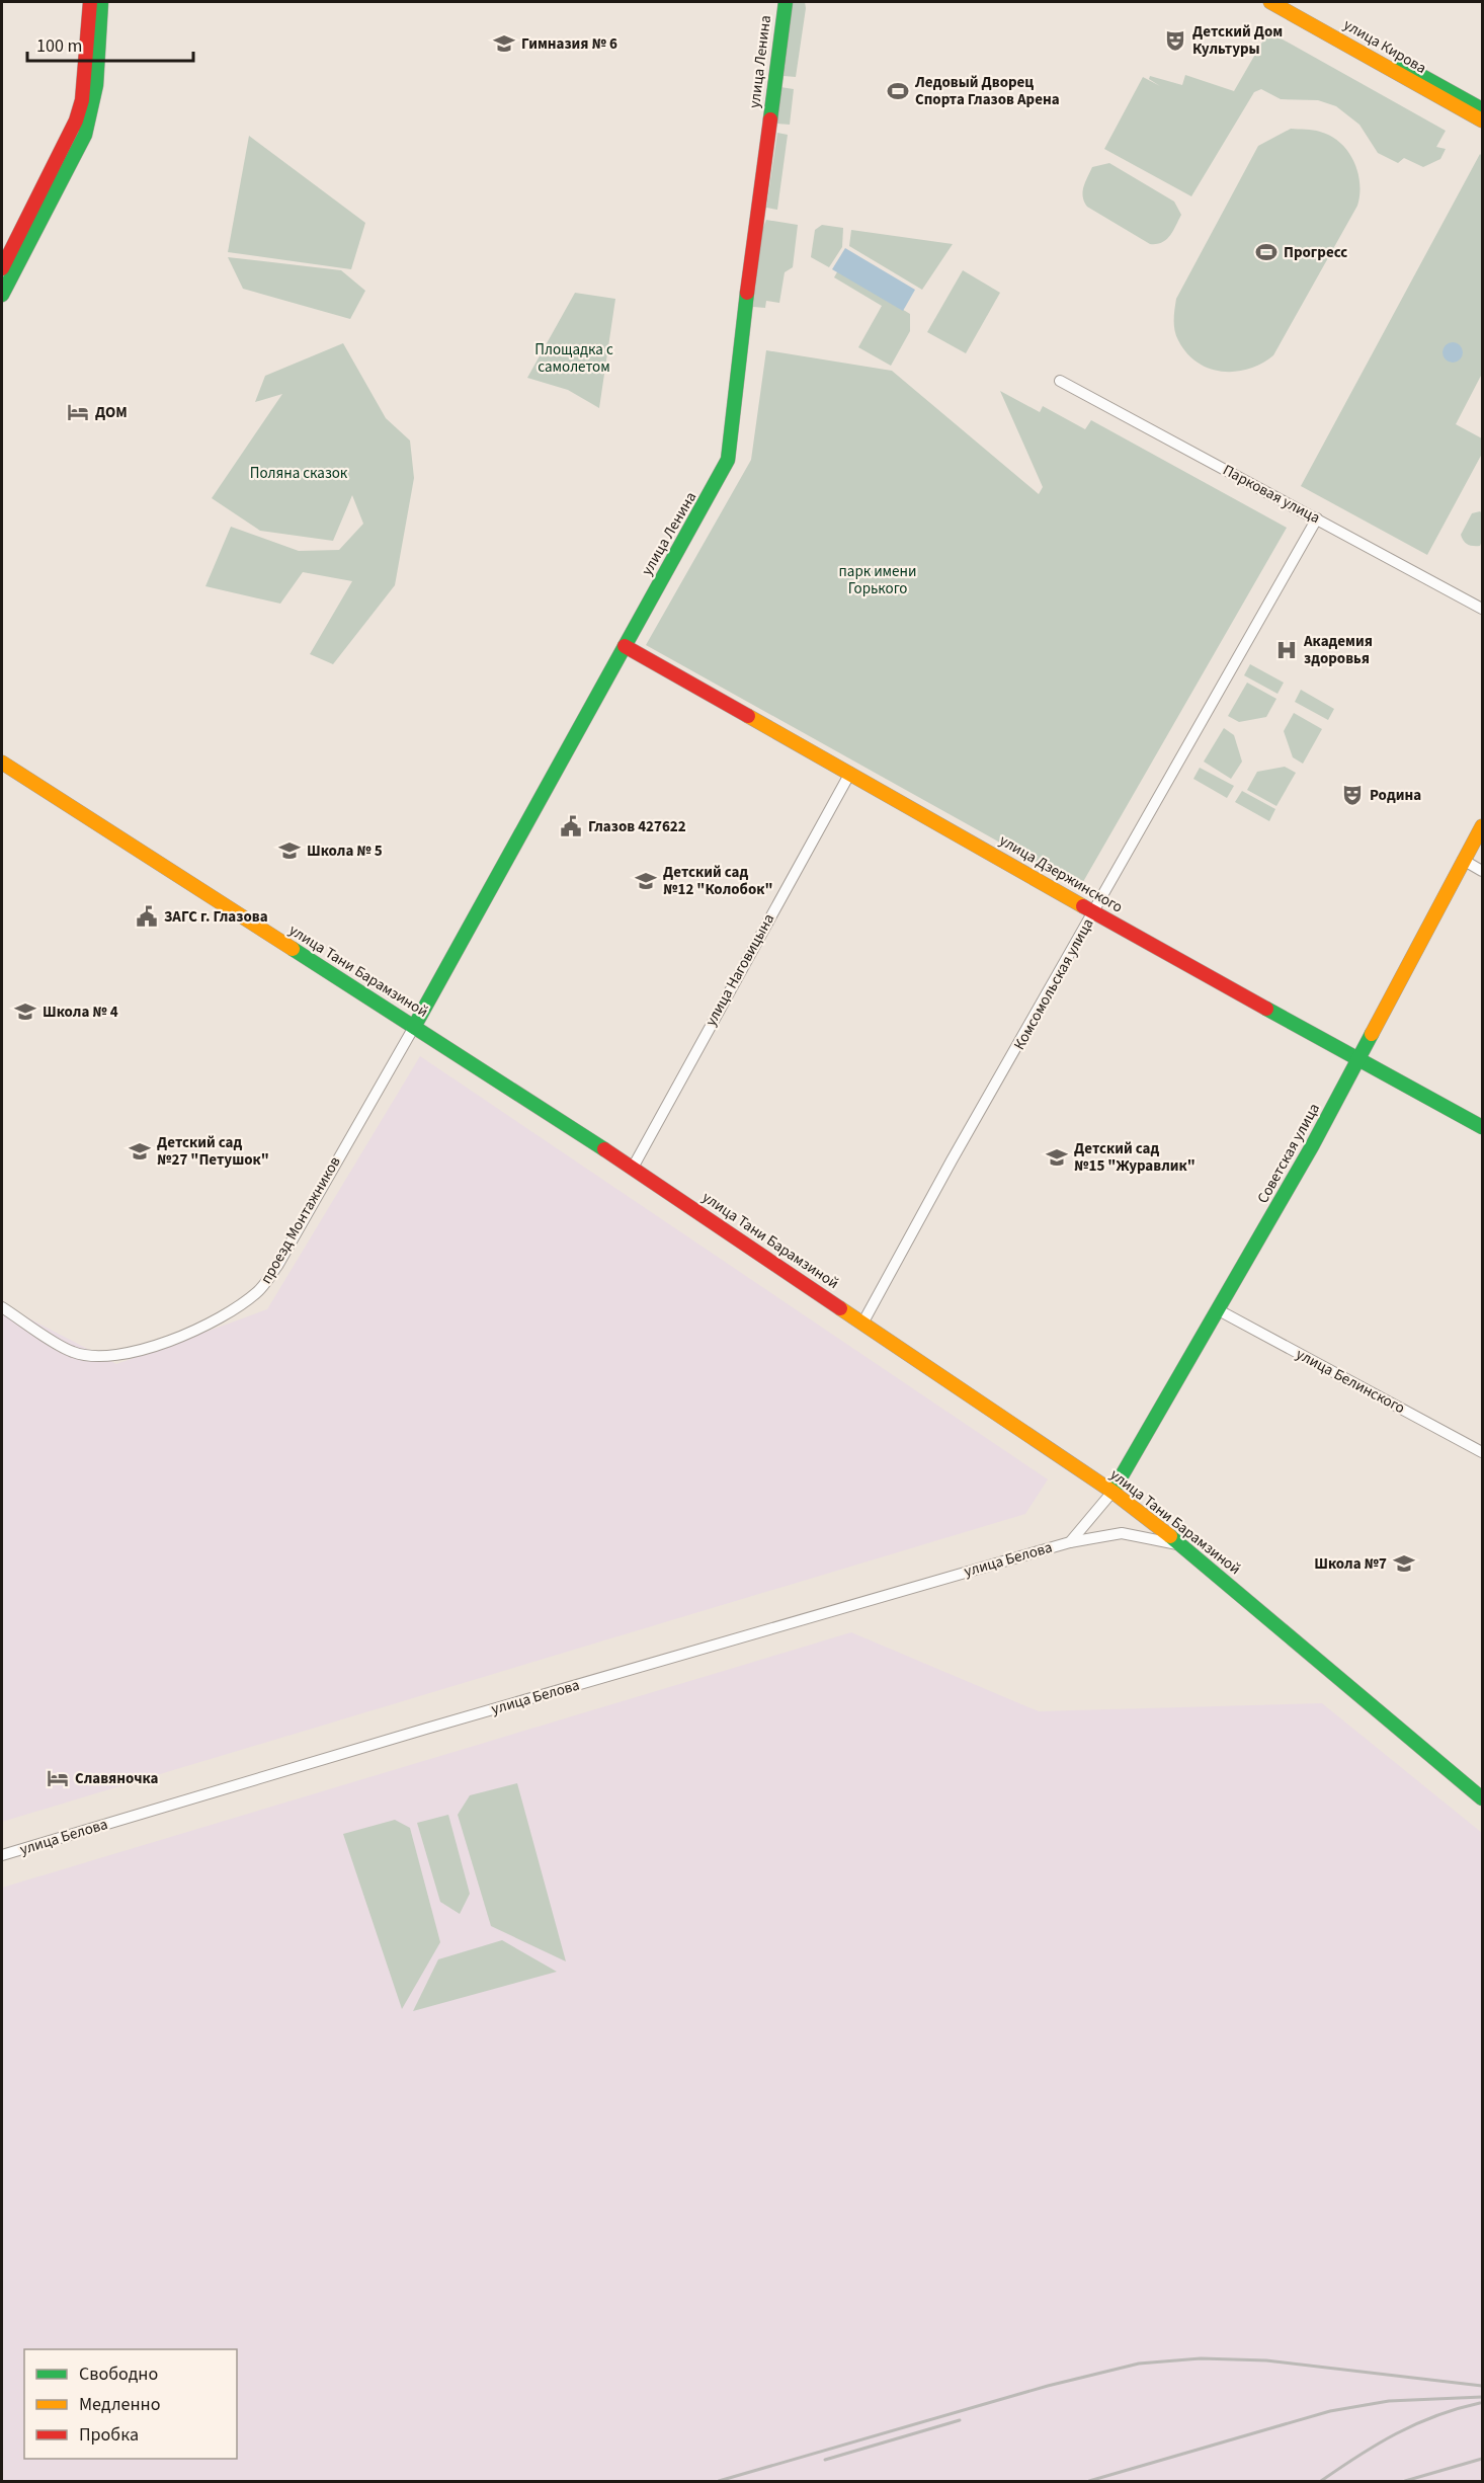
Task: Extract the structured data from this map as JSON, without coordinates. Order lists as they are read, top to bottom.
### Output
{
  "streets": {
    "street": [
      "улица Кирова",
      "улица Ленина",
      "Парковая улица",
      "улица Дзержинского",
      "улица Наговицына",
      "улица Тани Барамзиной",
      "Комсомольская улица",
      "Советская улица",
      "проезд Монтажников",
      "улица Белинского",
      "улица Белова"
    ]
  },
  "crossings": [
    ["улица Ленина", "улица Дзержинского"],
    ["улица Ленина", "улица Тани Барамзиной"],
    ["улица Ленина", "проезд Монтажников"],
    ["Парковая улица", "Комсомольская улица"],
    ["улица Дзержинского", "улица Наговицына"],
    ["улица Дзержинского", "Комсомольская улица"],
    ["улица Дзержинского", "Советская улица"],
    ["улица Наговицына", "улица Тани Барамзиной"],
    ["улица Тани Барамзиной", "Комсомольская улица"],
    ["улица Тани Барамзиной", "Советская улица"],
    ["улица Тани Барамзиной", "проезд Монтажников"],
    ["улица Тани Барамзиной", "улица Белова"],
    ["Советская улица", "улица Белинского"],
    ["Советская улица", "улица Белова"]
  ],
  "parks": ["Площадка с самолетом", "Поляна сказок", "парк имени Горького"],
  "places": {
    "theatre": ["Детский Дом Культуры", "Родина"],
    "school or university": [
      "Гимназия № 6",
      "Школа № 5",
      "Детский сад №12 \"Колобок\"",
      "Школа № 4",
      "Детский сад №27 \"Петушок\"",
      "Детский сад №15 \"Журавлик\"",
      "Школа №7"
    ],
    "sports": ["Ледовый Дворец Спорта Глазов Арена", "Прогресс"],
    "hotel": ["ДОМ", "Славяночка"],
    "hospital": ["Академия здоровья"],
    "public building": ["Глазов 427622", "ЗАГС г. Глазова"]
  },
  "legend": ["Свободно", "Медленно", "Пробка"],
  "scale_bar": "100 m"
}
